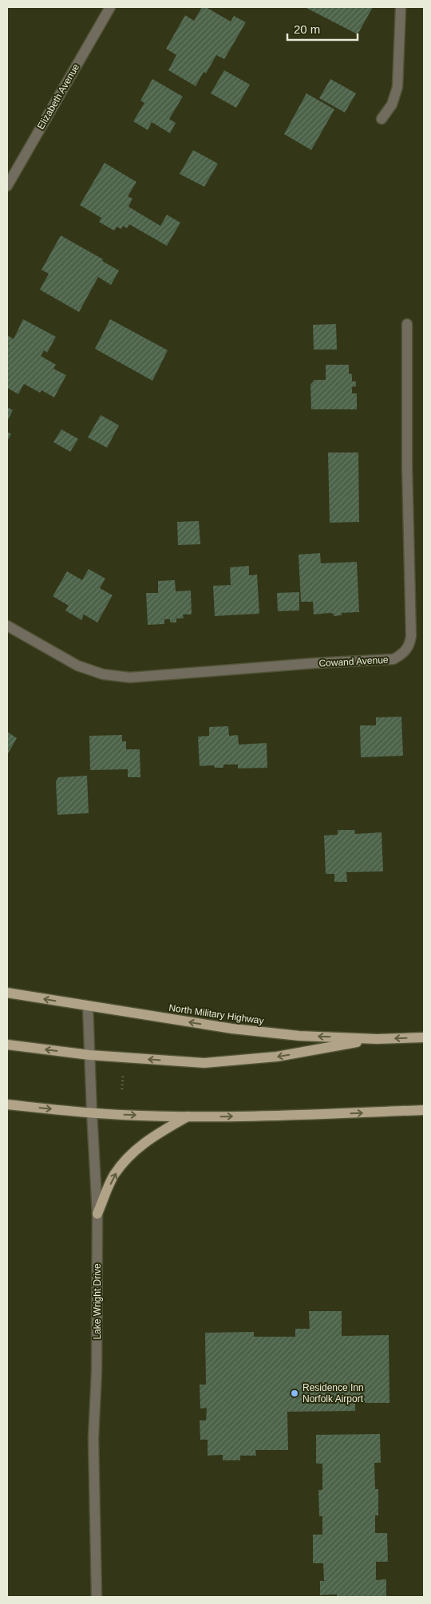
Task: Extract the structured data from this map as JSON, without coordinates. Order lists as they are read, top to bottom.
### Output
{
  "streets": {
    "main road": ["North Military Highway"],
    "street": ["Elizabeth Avenue", "Cowand Avenue", "Lake Wright Drive"]
  },
  "crossings": [
    ["North Military Highway", "Lake Wright Drive"]
  ],
  "places": ["Residence Inn Norfolk Airport"],
  "scale_bar": "20 m"
}
